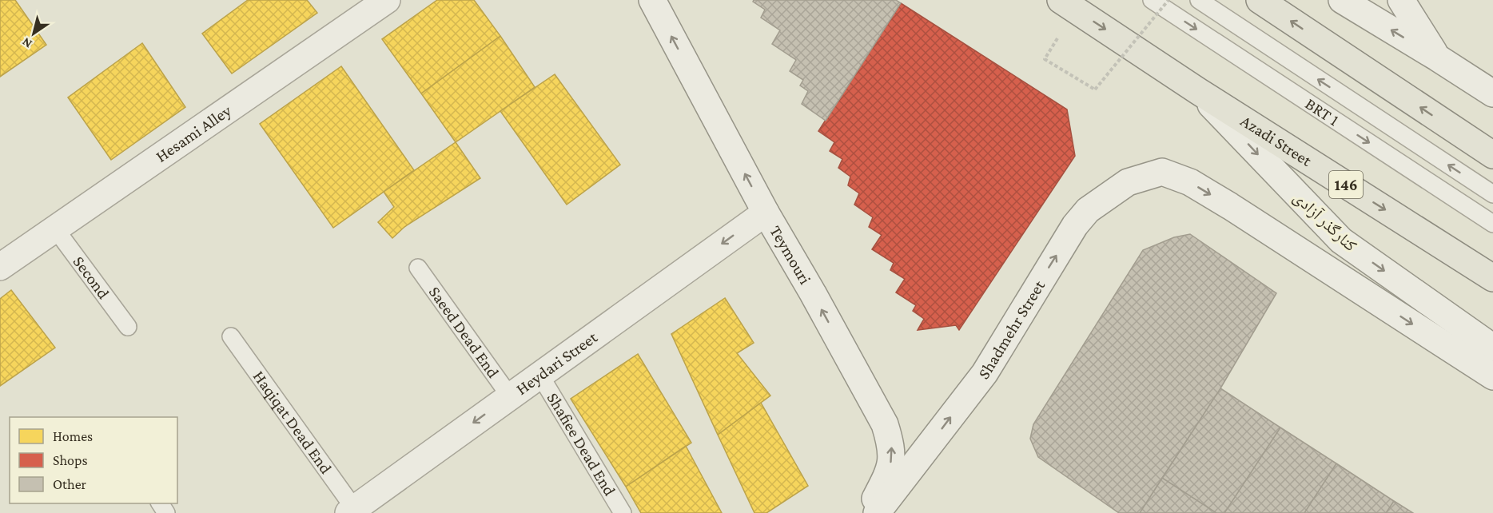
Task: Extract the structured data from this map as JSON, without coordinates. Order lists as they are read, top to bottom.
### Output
{
  "streets": {
    "main road": [
      "Hesami Alley",
      "Azadi Street",
      "146",
      "کنارگذر آزادی",
      "Teymouri",
      "Shadmehr Street",
      "Heydari Street"
    ],
    "lane": [
      "BRT 1",
      "Second",
      "Saeed Dead End",
      "Haqiqat Dead End",
      "Shafiee Dead End"
    ]
  },
  "crossings": [
    ["Hesami Alley", "Second"],
    ["Azadi Street", "کنارگذر آزادی"],
    ["کنارگذر آزادی", "Shadmehr Street"],
    ["Teymouri", "Heydari Street"],
    ["Saeed Dead End", "Heydari Street"],
    ["Heydari Street", "Haqiqat Dead End"],
    ["Heydari Street", "Shafiee Dead End"]
  ],
  "one_way": ["Teymouri", "Shadmehr Street", "Heydari Street"],
  "legend": ["Homes", "Shops", "Other"],
  "north": "bottom left"
}
